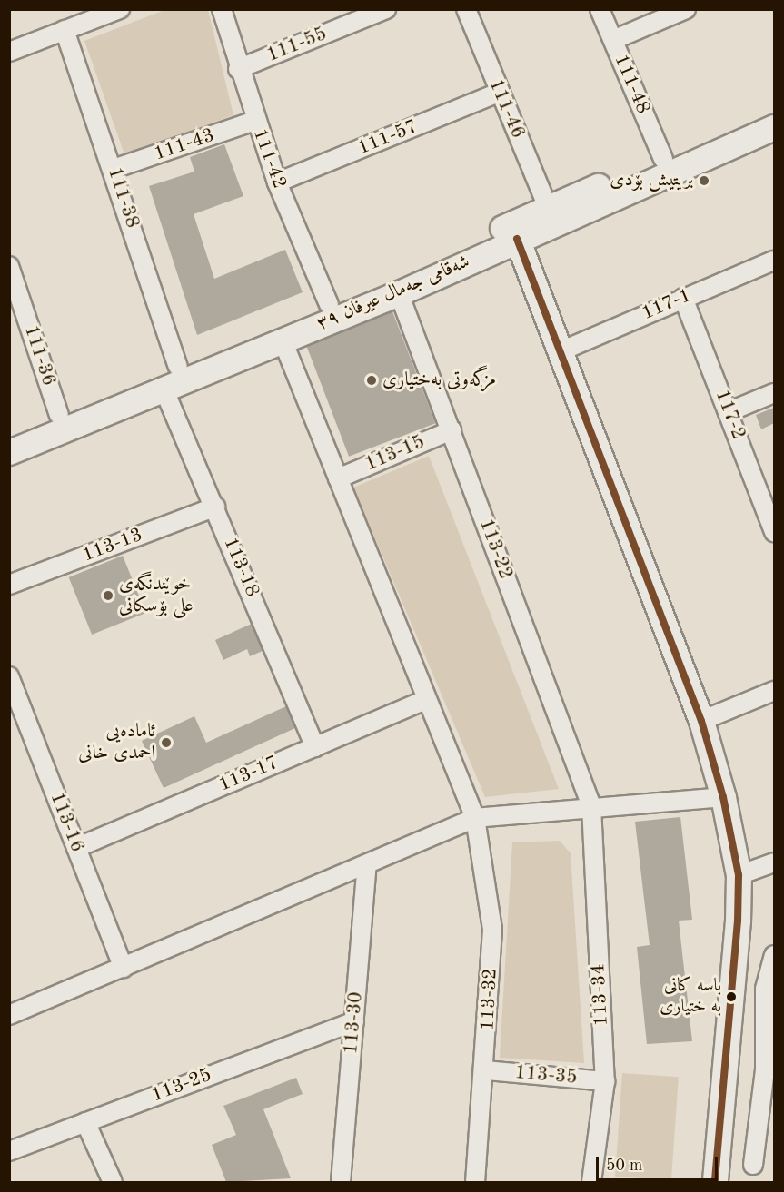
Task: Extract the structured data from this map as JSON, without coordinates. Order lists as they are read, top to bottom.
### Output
{
  "streets": {
    "main road": ["شەقامی جەمال عیرفان ٣٩"],
    "street": [
      "111-55",
      "111-48",
      "111-46",
      "111-57",
      "111-43",
      "111-42",
      "111-38",
      "117-1",
      "111-36",
      "117-2",
      "113-15",
      "113-13",
      "113-22",
      "113-18",
      "113-17",
      "113-16",
      "113-34",
      "113-32",
      "113-30",
      "113-35",
      "113-25"
    ]
  },
  "crossings": [
    ["111-55", "111-42"],
    ["111-48", "شەقامی جەمال عیرفان ٣٩"],
    ["111-46", "111-57"],
    ["111-46", "شەقامی جەمال عیرفان ٣٩"],
    ["111-57", "111-42"],
    ["111-43", "111-42"],
    ["111-43", "111-38"],
    ["111-42", "شەقامی جەمال عیرفان ٣٩"],
    ["111-38", "شەقامی جەمال عیرفان ٣٩"],
    ["شەقامی جەمال عیرفان ٣٩", "111-36"],
    ["شەقامی جەمال عیرفان ٣٩", "113-22"],
    ["شەقامی جەمال عیرفان ٣٩", "113-18"],
    ["شەقامی جەمال عیرفان ٣٩", "113-32"],
    ["117-1", "117-2"],
    ["113-15", "113-22"],
    ["113-15", "113-32"],
    ["113-13", "113-18"],
    ["113-22", "113-34"],
    ["113-18", "113-17"],
    ["113-17", "113-16"],
    ["113-34", "113-35"],
    ["113-32", "113-35"],
    ["113-30", "113-25"]
  ],
  "places": [
    "بریتیش بۆدی",
    "مزگەوتی بەختیاری",
    "خوێندنگەی علی بۆسکانی",
    "ئامادەیی احمدی خانی",
    "باسه كانى به ختيارى"
  ],
  "scale_bar": "50 m"
}
